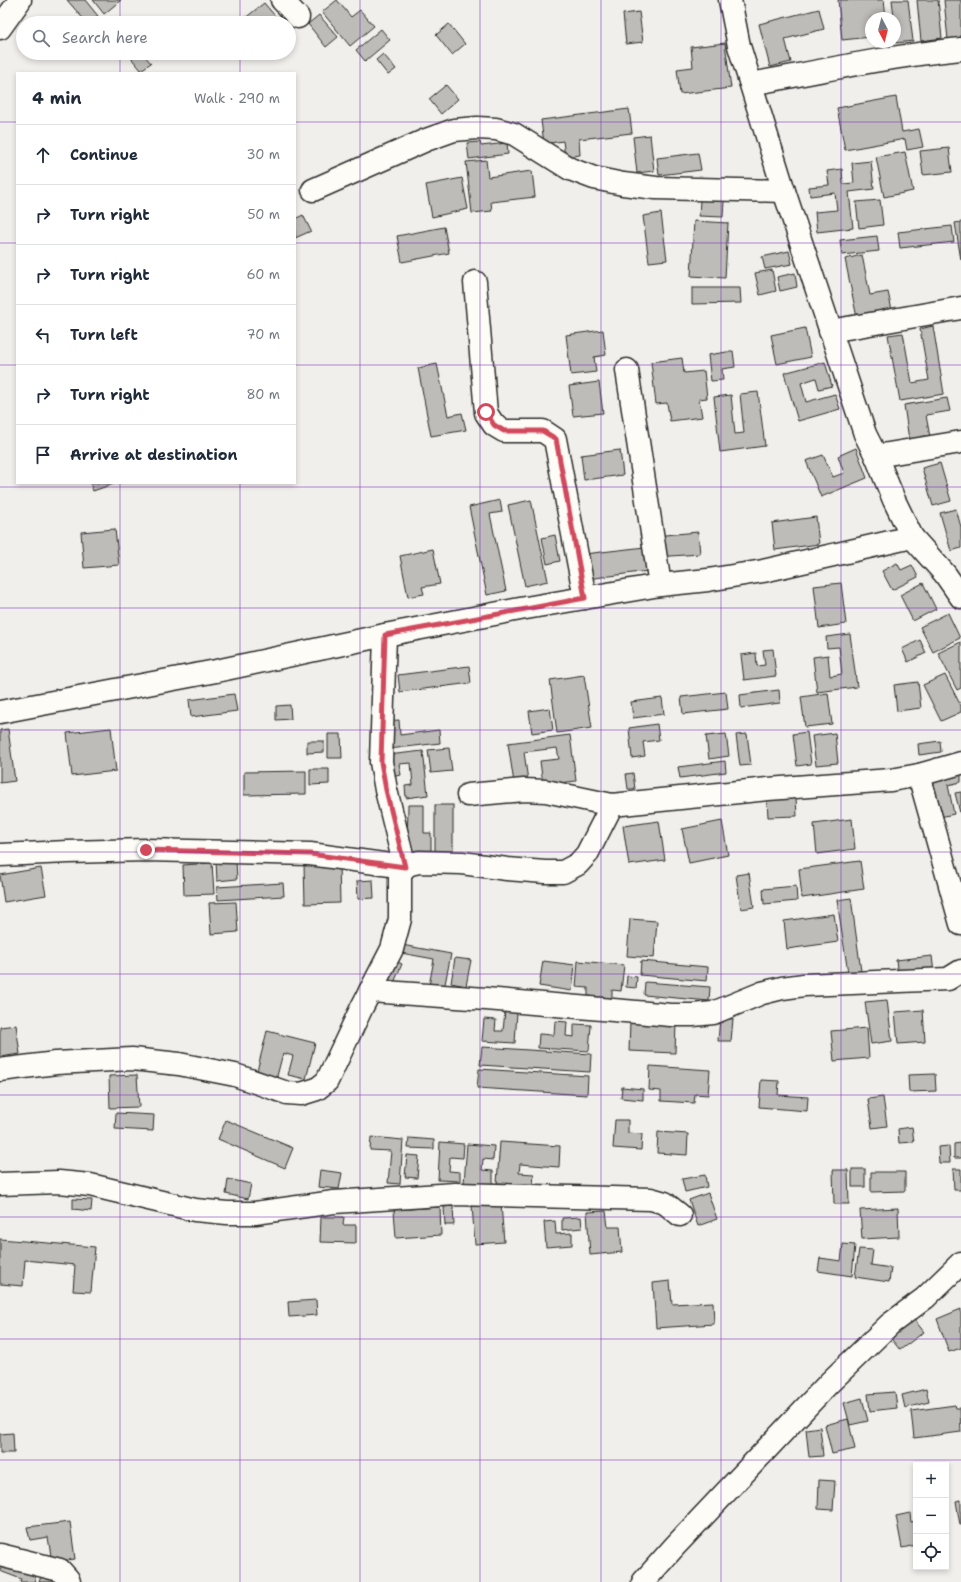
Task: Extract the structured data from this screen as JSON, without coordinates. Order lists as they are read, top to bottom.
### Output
{
  "north": "bottom",
  "page": {
    "search": "Search here",
    "heading": ["4 min", "Walk · 290 m"],
    "list": [
      ["Continue", "30 m"],
      ["Turn right", "50 m"],
      ["Turn right", "60 m"],
      ["Turn left", "70 m"],
      ["Turn right", "80 m"],
      "Arrive at destination"
    ],
    "map_buttons": ["+", "−"]
  }
}
